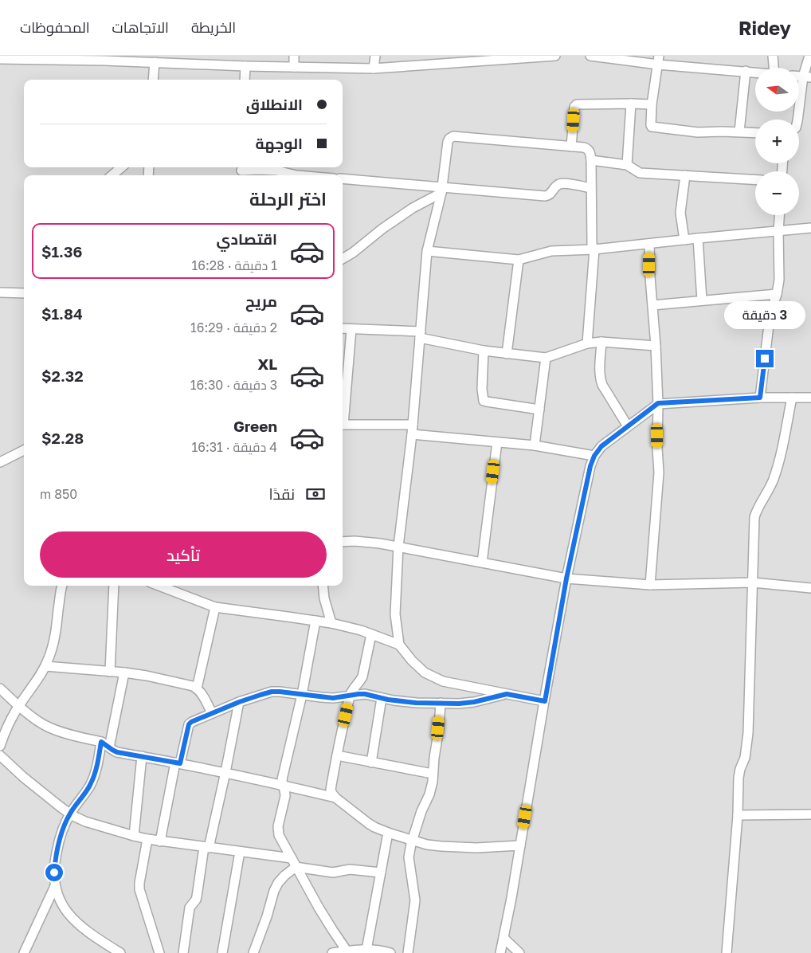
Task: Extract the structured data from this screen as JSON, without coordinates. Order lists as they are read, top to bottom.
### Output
{
  "north": "left",
  "page": {
    "header": "Ridey",
    "nav": ["الخريطة", "الاتجاهات", "المحفوظات"],
    "map_buttons": ["+", "−"],
    "banner": ["الانطلاق", "الوجهة"],
    "heading": "اختر الرحلة",
    "list": [
      {
        "name": "اقتصادي",
        "note": "1 دقيقة · 16:28",
        "value": "$1.36"
      },
      {
        "name": "مريح",
        "note": "2 دقيقة · 16:29",
        "value": "$1.84"
      },
      {
        "name": "XL",
        "note": "3 دقيقة · 16:30",
        "value": "$2.32"
      },
      {
        "name": "Green",
        "note": "4 دقيقة · 16:31",
        "value": "$2.28"
      }
    ],
    "bubble": "3 دقيقة",
    "pay": ["نقدًا", "850 m"],
    "buttons": "تأكيد"
  }
}
